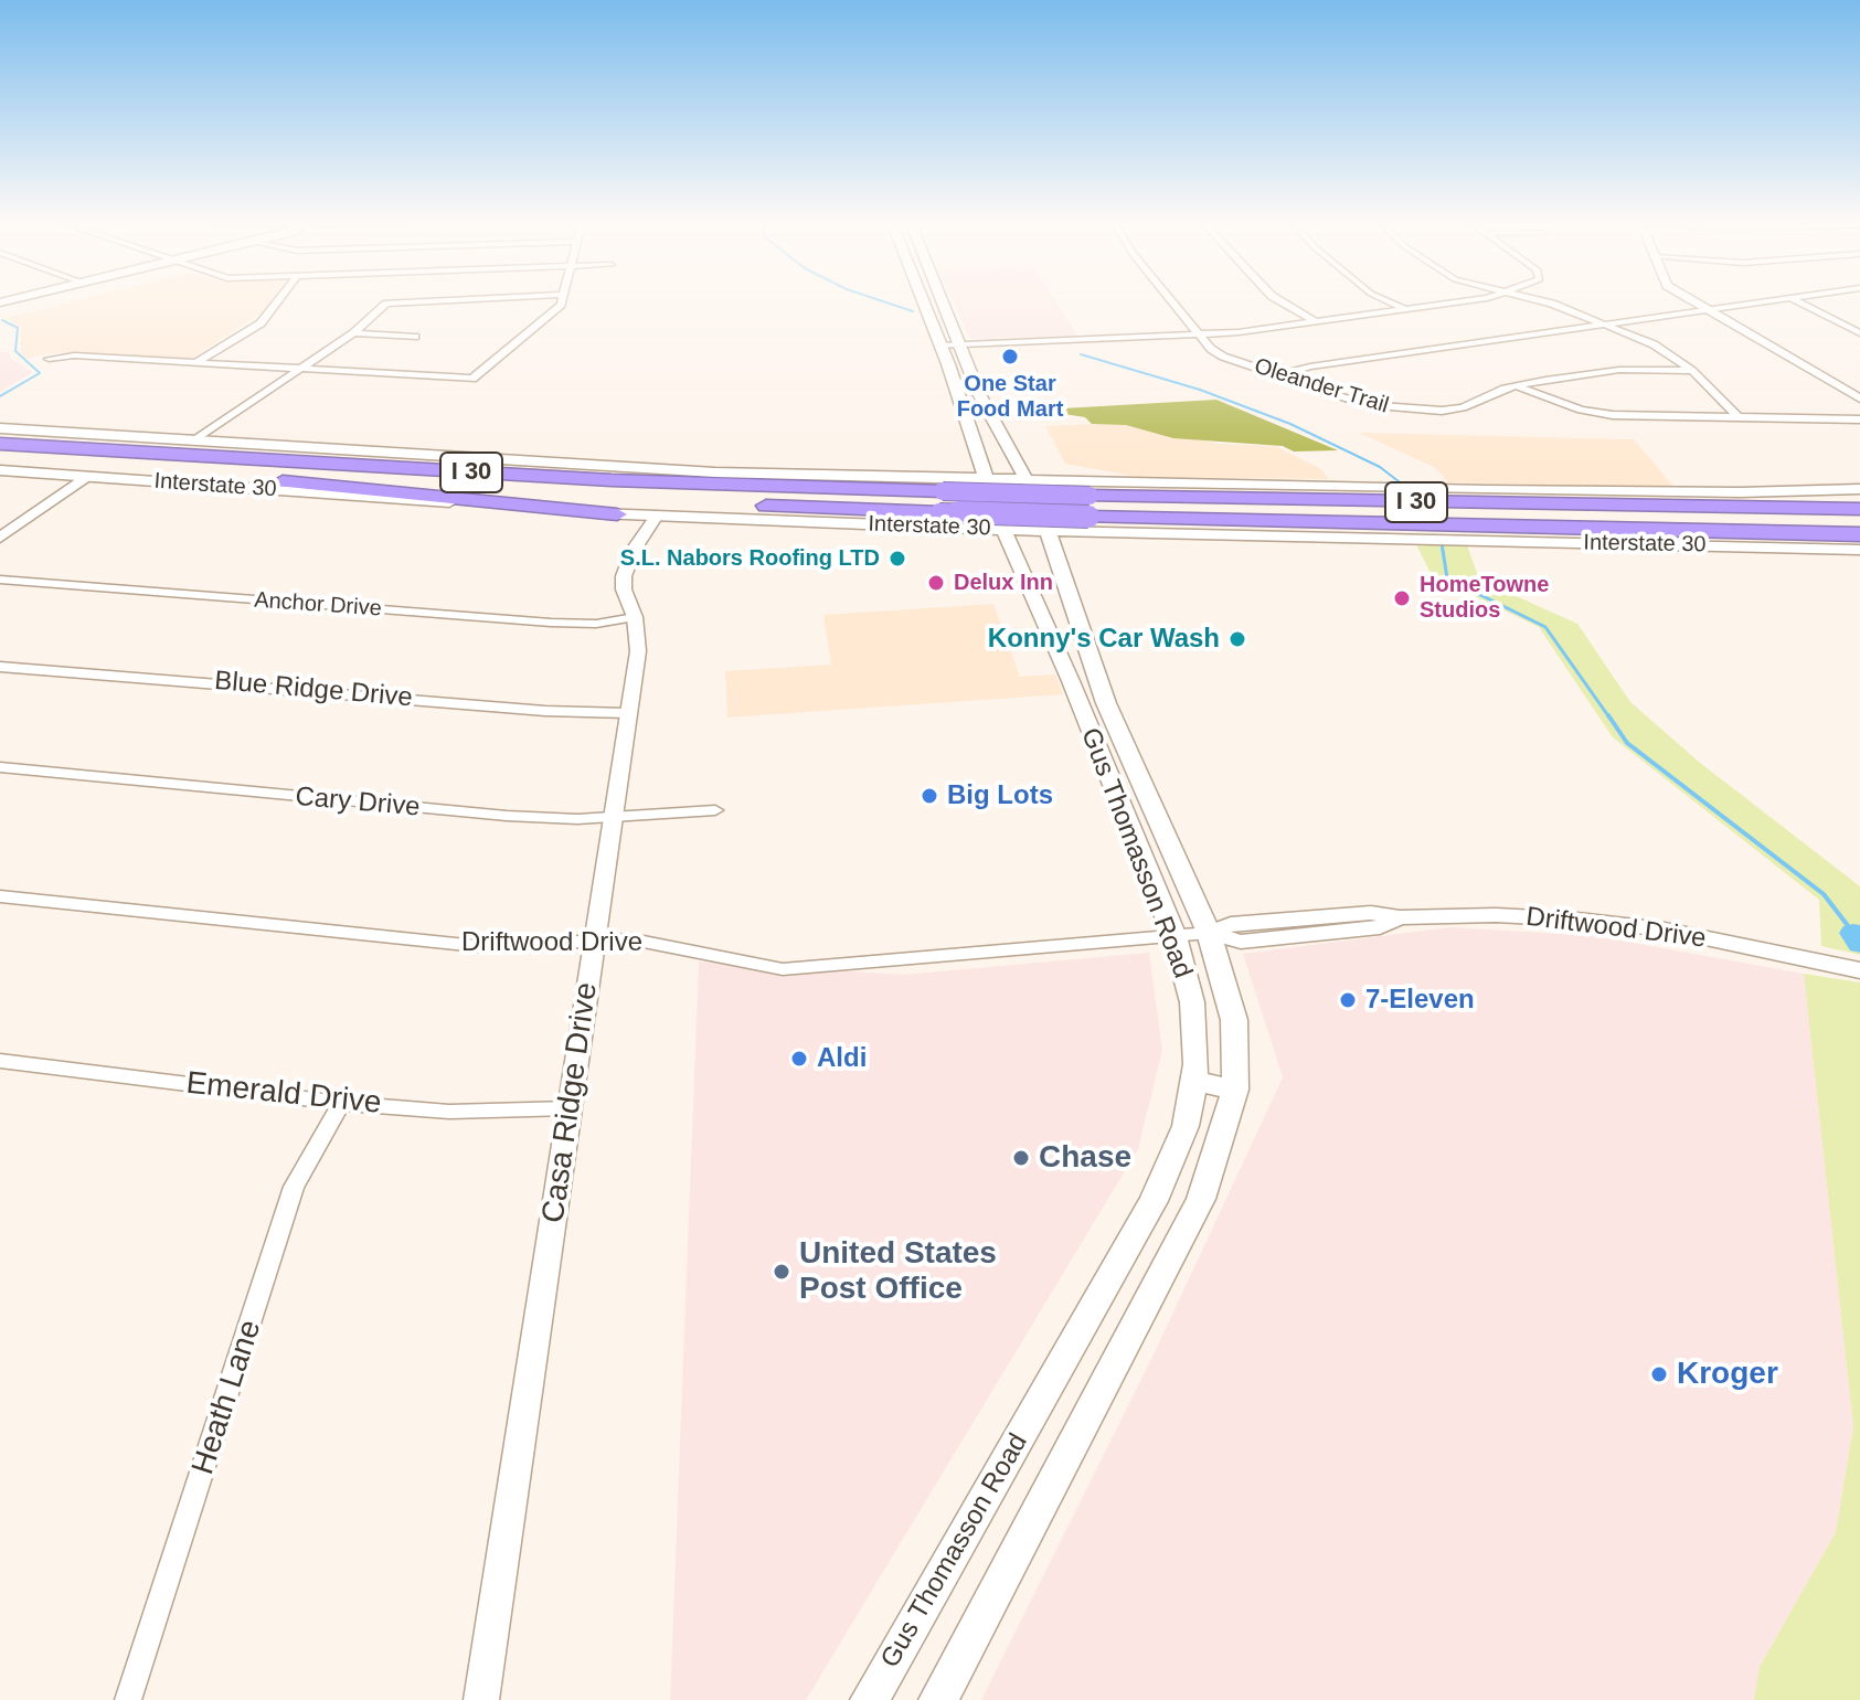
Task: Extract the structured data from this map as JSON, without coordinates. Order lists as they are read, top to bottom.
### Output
{
  "streets": {
    "highway": ["I 30"],
    "main road": ["Interstate 30", "Gus Thomasson Road"],
    "street": [
      "Oleander Trail",
      "Anchor Drive",
      "Blue Ridge Drive",
      "Cary Drive",
      "Driftwood Drive",
      "Emerald Drive",
      "Casa Ridge Drive",
      "Heath Lane"
    ]
  },
  "crossings": [
    ["I 30", "Interstate 30"],
    ["Interstate 30", "Gus Thomasson Road"],
    ["Interstate 30", "Casa Ridge Drive"],
    ["Anchor Drive", "Casa Ridge Drive"],
    ["Blue Ridge Drive", "Casa Ridge Drive"],
    ["Cary Drive", "Casa Ridge Drive"],
    ["Gus Thomasson Road", "Driftwood Drive"],
    ["Driftwood Drive", "Casa Ridge Drive"],
    ["Emerald Drive", "Casa Ridge Drive"],
    ["Emerald Drive", "Heath Lane"]
  ],
  "places": [
    "One Star Food Mart",
    "S.L. Nabors Roofing LTD",
    "Delux Inn",
    "HomeTowne Studios",
    "Konny's Car Wash",
    "Big Lots",
    "7-Eleven",
    "Aldi",
    "Chase",
    "United States Post Office",
    "Kroger"
  ]
}
